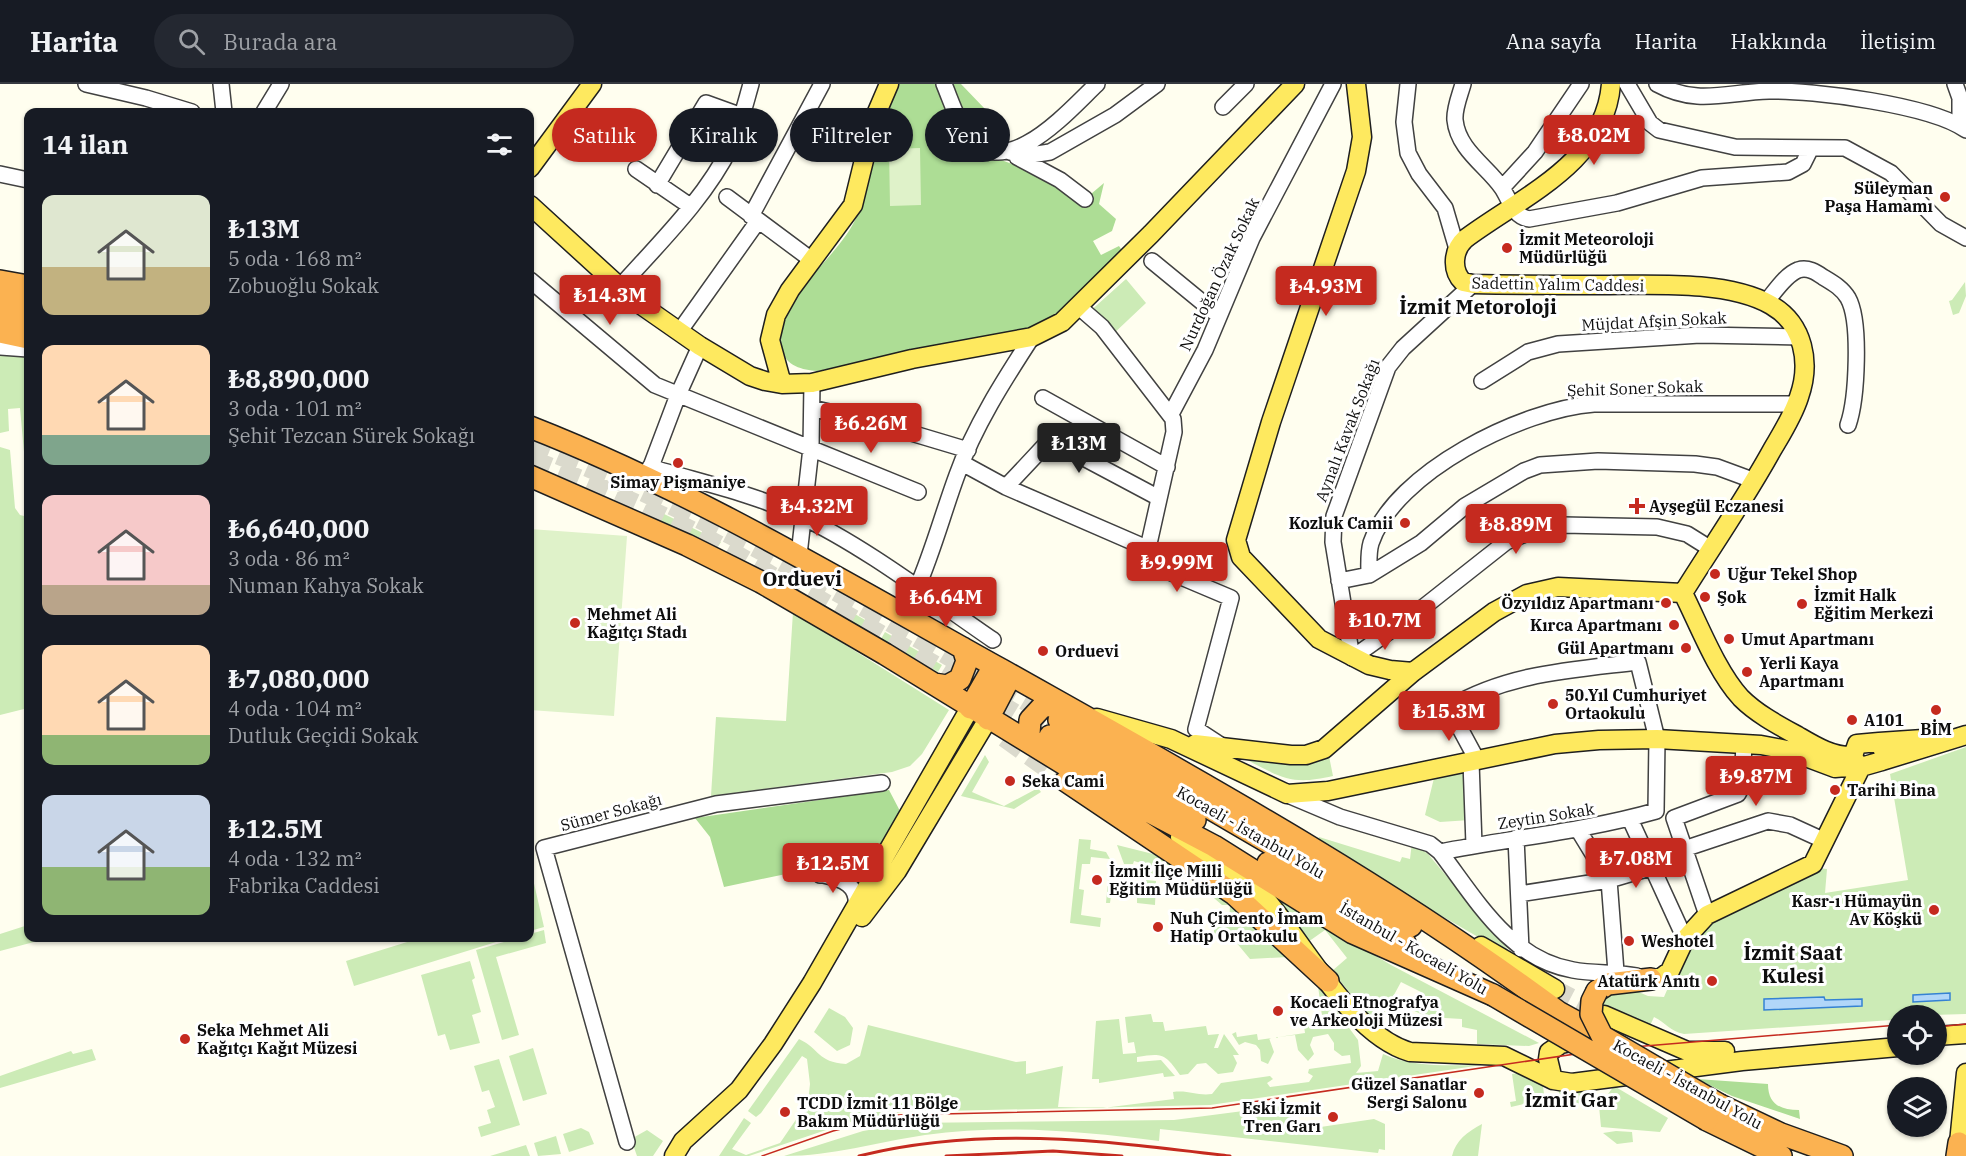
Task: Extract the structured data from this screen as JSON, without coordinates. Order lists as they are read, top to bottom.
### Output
{
  "streets": {
    "highway": ["Kocaeli - İstanbul Yolu", "İstanbul - Kocaeli Yolu"],
    "main road": ["Sadettin Yalım Caddesi"],
    "street": [
      "Nurdoğan Özak Sokak",
      "Müjdat Afşin Sokak",
      "Şehit Soner Sokak",
      "Aynalı Kavak Sokağı",
      "Sümer Sokağı",
      "Zeytin Sokak"
    ]
  },
  "crossings": [
    ["Sadettin Yalım Caddesi", "Müjdat Afşin Sokak"],
    ["Sadettin Yalım Caddesi", "Aynalı Kavak Sokağı"],
    ["Kocaeli - İstanbul Yolu", "İstanbul - Kocaeli Yolu"]
  ],
  "districts": [
    "İzmit Metoroloji",
    "Orduevi",
    "İzmit Saat Kulesi",
    "İzmit Gar"
  ],
  "places": {
    "other": [
      "Süleyman Paşa Hamamı",
      "İzmit Meteoroloji Müdürlüğü",
      "Simay Pişmaniye",
      "Kozluk Camii",
      "Uğur Tekel Shop",
      "Şok",
      "Özyıldız Apartmanı",
      "İzmit Halk Eğitim Merkezi",
      "Mehmet Ali Kağıtçı Stadı",
      "Kırca Apartmanı",
      "Umut Apartmanı",
      "Gül Apartmanı",
      "Orduevi",
      "Yerli Kaya Apartmanı",
      "50.Yıl Cumhuriyet Ortaokulu",
      "BİM",
      "A101",
      "Seka Cami",
      "Tarihi Bina",
      "İzmit İlçe Milli Eğitim Müdürlüğü",
      "Kasr-ı Hümayün Av Köşkü",
      "Nuh Çimento İmam Hatip Ortaokulu",
      "Weshotel",
      "Atatürk Anıtı",
      "Kocaeli Etnografya ve Arkeoloji Müzesi",
      "Seka Mehmet Ali Kağıtçı Kağıt Müzesi",
      "Güzel Sanatlar Sergi Salonu",
      "TCDD İzmit 11 Bölge Bakım Müdürlüğü",
      "Eski İzmit Tren Garı"
    ],
    "health": ["Ayşegül Eczanesi"]
  },
  "page": {
    "header": "Harita",
    "search": "Burada ara",
    "nav": [
      "Ana sayfa",
      "Harita",
      "Hakkında",
      "İletişim"
    ],
    "chip": [
      "Satılık",
      "Kiralık",
      "Filtreler",
      "Yeni"
    ],
    "heading": "14 ilan",
    "price": [
      "₺8.02M",
      "₺4.93M",
      "₺14.3M",
      "₺6.26M",
      "₺13M",
      "₺4.32M",
      "₺8.89M",
      "₺9.99M",
      "₺6.64M",
      "₺10.7M",
      "₺15.3M",
      "₺9.87M",
      "₺7.08M",
      "₺12.5M"
    ],
    "list": [
      {
        "name": "₺13M",
        "note": "5 oda · 168 m² · Zobuoğlu Sokak"
      },
      {
        "name": "₺8,890,000",
        "note": "3 oda · 101 m² · Şehit Tezcan Sürek Sokağı"
      },
      {
        "name": "₺6,640,000",
        "note": "3 oda · 86 m² · Numan Kahya Sokak"
      },
      {
        "name": "₺7,080,000",
        "note": "4 oda · 104 m² · Dutluk Geçidi Sokak"
      },
      {
        "name": "₺12.5M",
        "note": "4 oda · 132 m² · Fabrika Caddesi"
      }
    ]
  }
}
